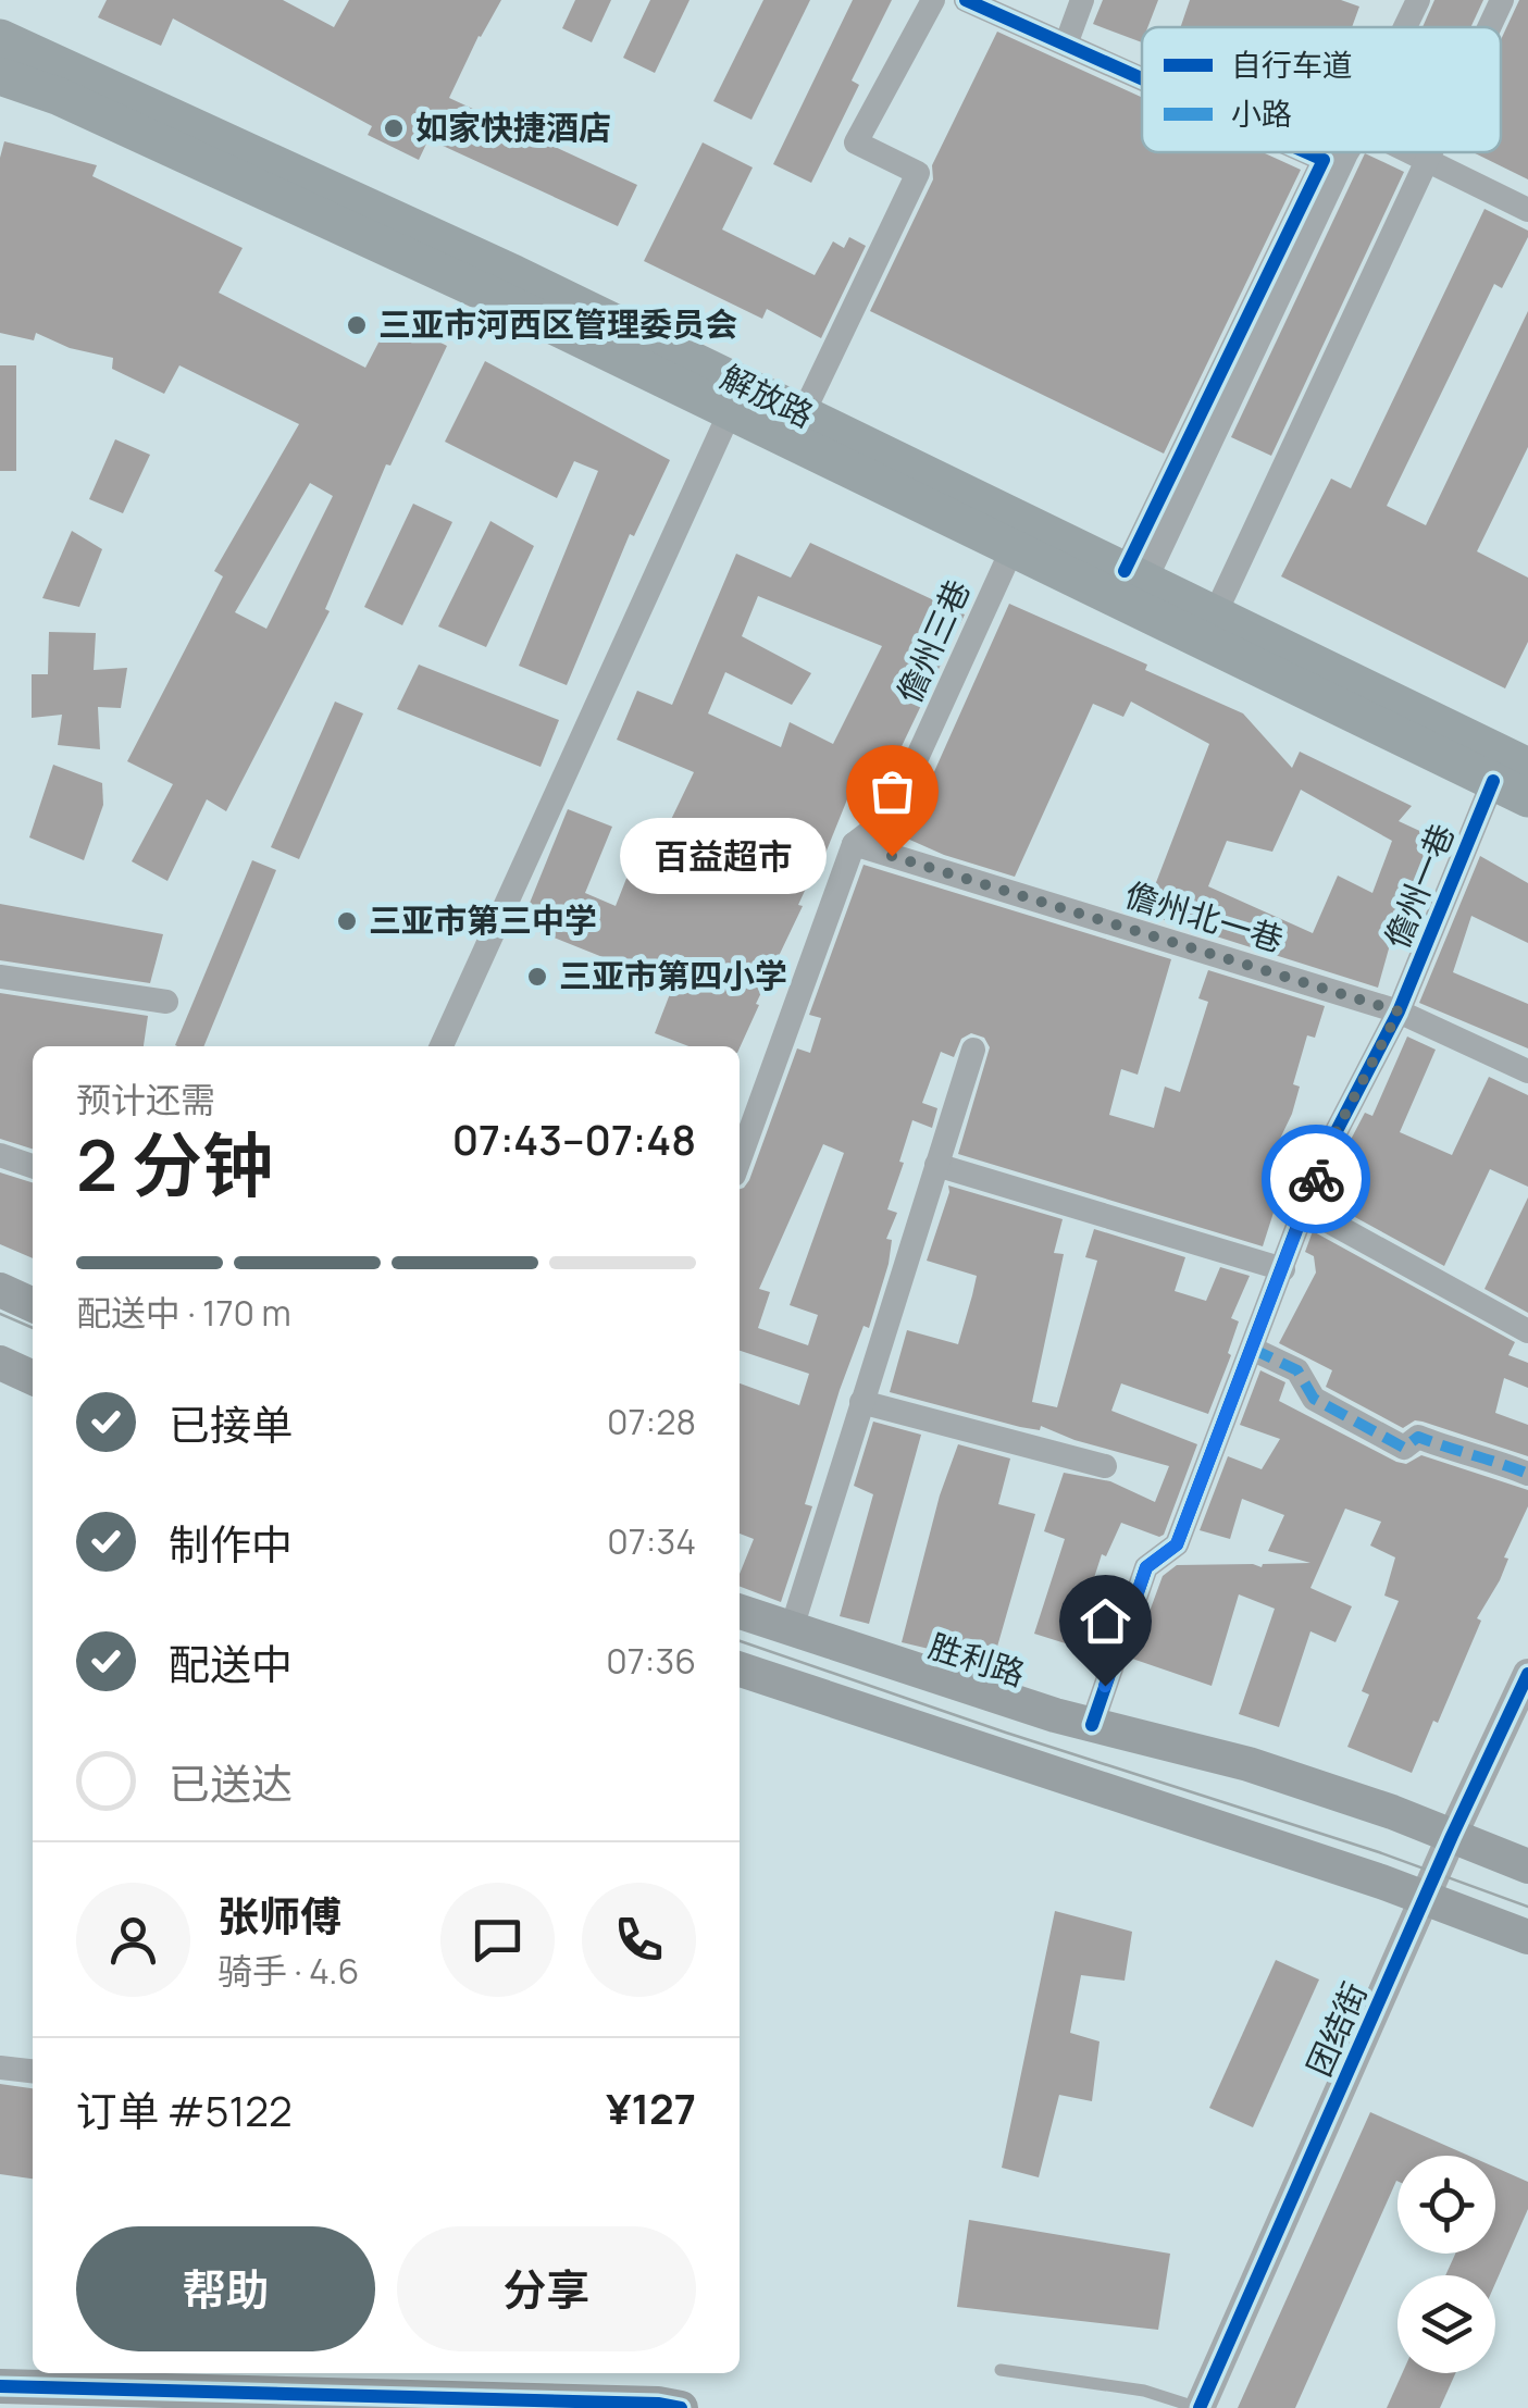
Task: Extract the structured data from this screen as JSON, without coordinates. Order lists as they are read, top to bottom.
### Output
{
  "streets": {
    "main road": ["解放路", "胜利路"],
    "street": [
      "儋州三巷",
      "儋州一巷",
      "儋州北一巷",
      "团结街"
    ]
  },
  "crossings": [
    ["解放路", "儋州三巷"],
    ["解放路", "儋州一巷"],
    ["儋州三巷", "儋州北一巷"],
    ["儋州一巷", "儋州北一巷"],
    ["儋州一巷", "胜利路"],
    ["胜利路", "团结街"]
  ],
  "places": [
    "如家快捷酒店",
    "三亚市河西区管理委员会",
    "百益超市",
    "三亚市第三中学",
    "三亚市第四小学"
  ],
  "legend": ["自行车道", "小路"],
  "page": {
    "bubble": "百益超市",
    "heading": ["2 分钟", "预计还需", "07:43–07:48"],
    "panel": [
      "张师傅",
      "骑手 · 4.6",
      "订单 #5122",
      "¥127"
    ],
    "bar": "配送中 · 170 m",
    "list": [
      ["已接单", "07:28"],
      ["制作中", "07:34"],
      ["配送中", "07:36"],
      "已送达"
    ],
    "buttons": ["帮助", "分享"]
  }
}
